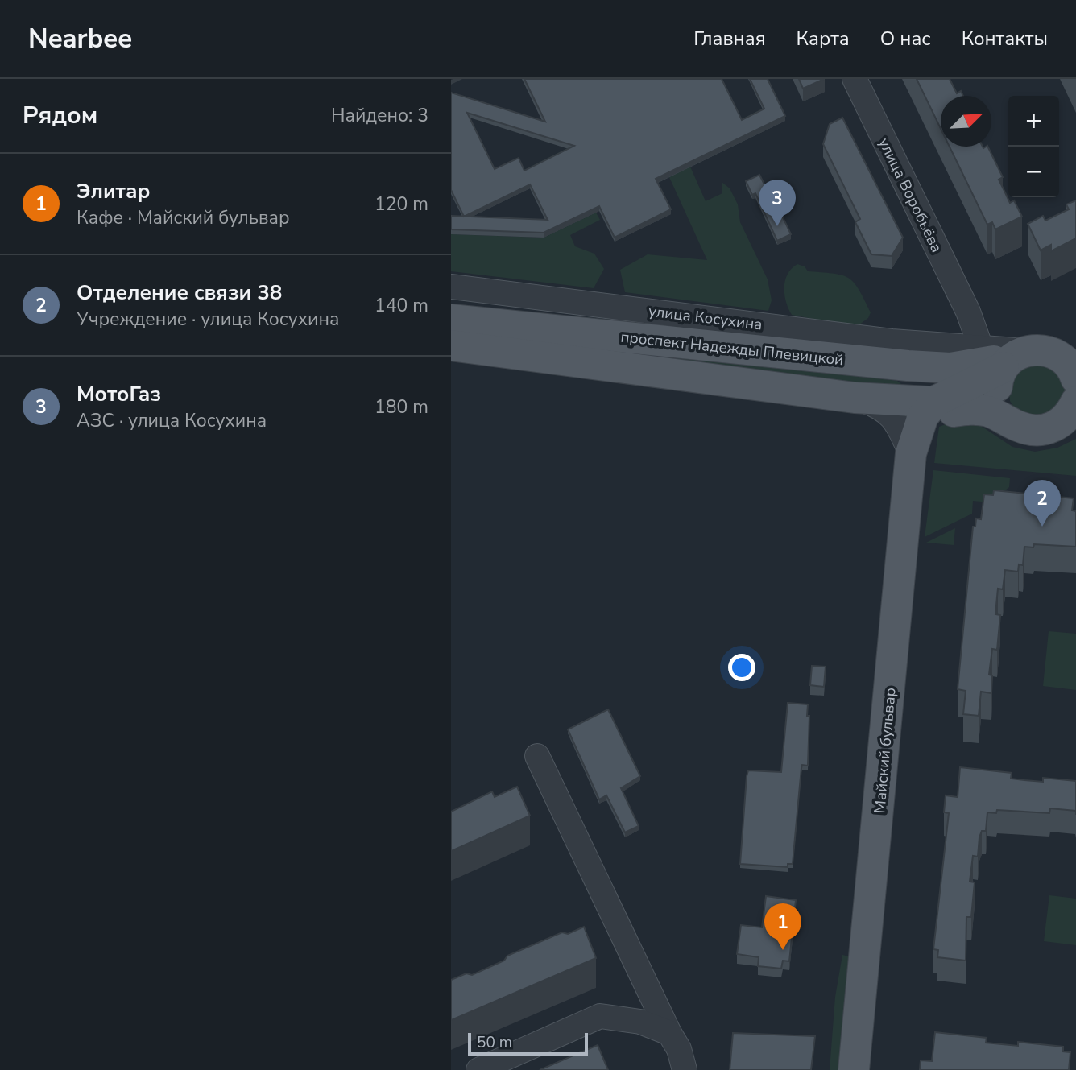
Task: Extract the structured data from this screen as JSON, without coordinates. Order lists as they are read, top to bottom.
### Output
{
  "streets": {
    "main road": ["проспект Надежды Плевицкой", "Майский бульвар"],
    "street": ["улица Воробьёва", "улица Косухина"]
  },
  "crossings": [
    ["улица Воробьёва", "улица Косухина"],
    ["улица Воробьёва", "проспект Надежды Плевицкой"],
    ["улица Косухина", "проспект Надежды Плевицкой"]
  ],
  "scale_bar": "50 m",
  "north": "top right",
  "page": {
    "header": "Nearbee",
    "nav": [
      "Главная",
      "Карта",
      "О нас",
      "Контакты"
    ],
    "heading": ["Рядом", "Найдено: 3"],
    "map_buttons": ["+", "−"],
    "list": [
      {
        "mark": "1",
        "name": "Элитар",
        "note": "Кафе · Майский бульвар",
        "value": "120 m"
      },
      {
        "mark": "2",
        "name": "Отделение связи 38",
        "note": "Учреждение · улица Косухина",
        "value": "140 m"
      },
      {
        "mark": "3",
        "name": "МотоГаз",
        "note": "АЗС · улица Косухина",
        "value": "180 m"
      }
    ],
    "pins": ["3", "2", "1"],
    "scale": "50 m"
  }
}
